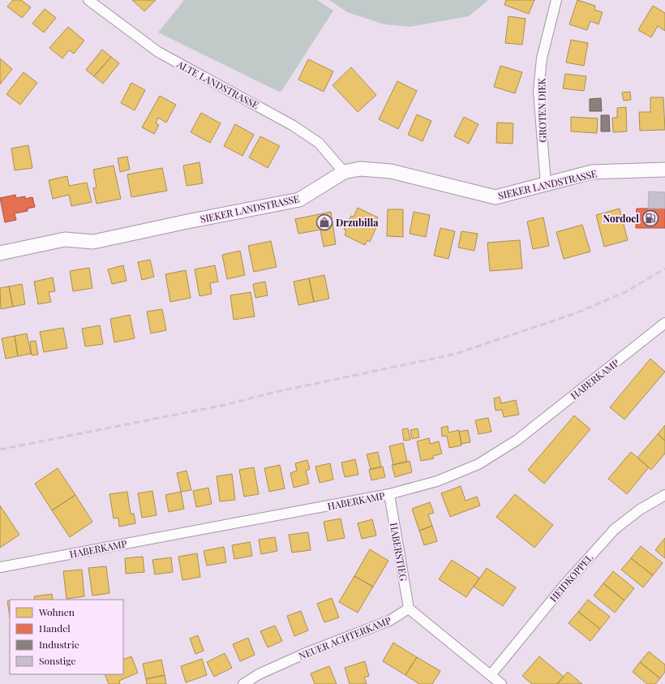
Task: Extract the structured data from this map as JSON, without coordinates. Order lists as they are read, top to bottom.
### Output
{
  "streets": {
    "street": [
      "ALTE LANDSTRASSE",
      "GROTEN DIEK",
      "SIEKER LANDSTRASSE",
      "HABERKAMP",
      "HABERSTIEG",
      "HEIDKOPPEL",
      "NEUER ACHTERKAMP"
    ]
  },
  "crossings": [
    ["ALTE LANDSTRASSE", "SIEKER LANDSTRASSE"],
    ["GROTEN DIEK", "SIEKER LANDSTRASSE"],
    ["HABERKAMP", "HABERSTIEG"],
    ["HABERSTIEG", "NEUER ACHTERKAMP"]
  ],
  "places": {
    "fuel station": ["Nordoel"],
    "shop": ["Drzubilla"]
  },
  "legend": [
    "Wohnen",
    "Handel",
    "Industrie",
    "Sonstige"
  ]
}
